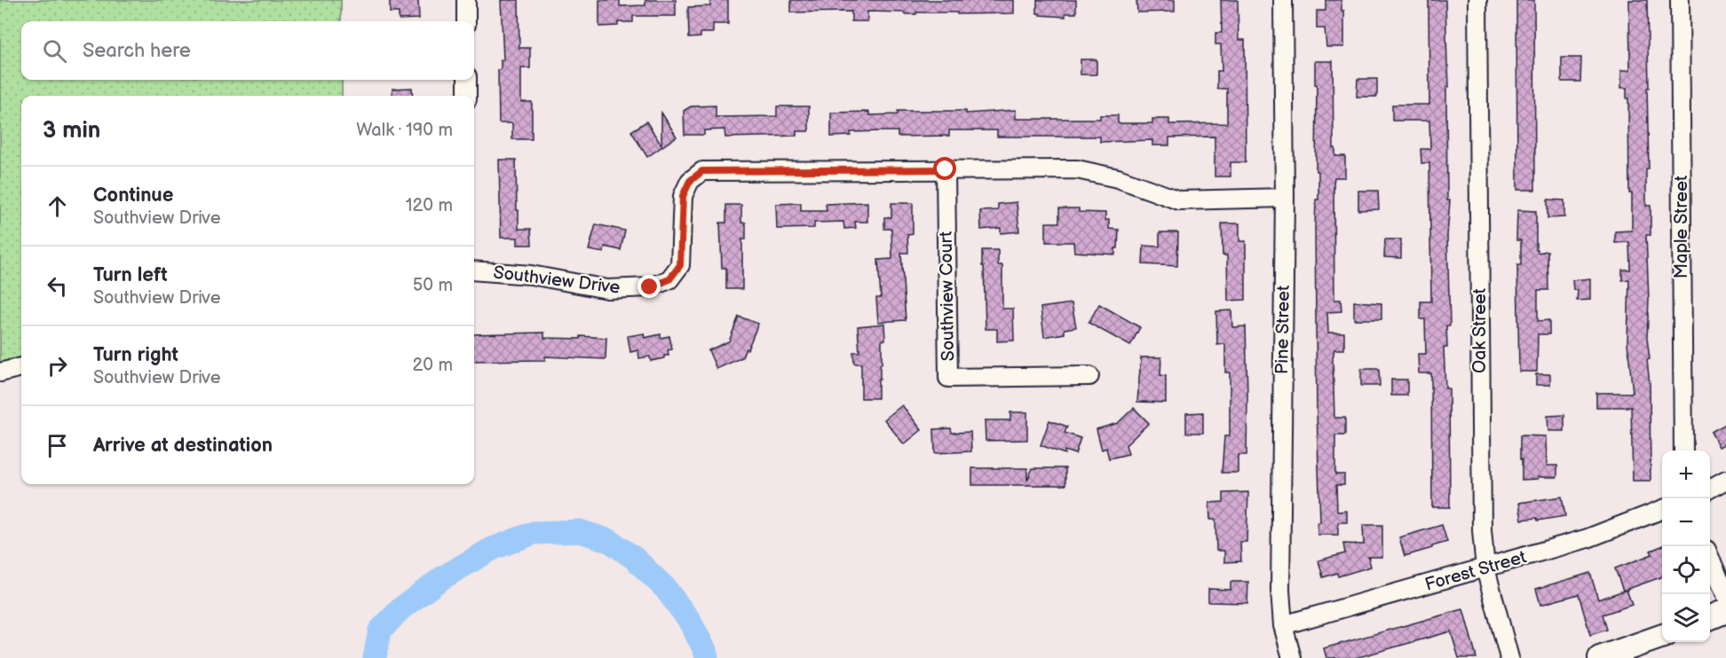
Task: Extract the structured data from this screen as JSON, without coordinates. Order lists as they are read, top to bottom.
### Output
{
  "streets": {
    "street": [
      "Maple Street",
      "Southview Drive",
      "Southview Court",
      "Pine Street",
      "Oak Street",
      "Forest Street"
    ]
  },
  "crossings": [
    ["Southview Drive", "Southview Court"],
    ["Southview Drive", "Pine Street"],
    ["Pine Street", "Forest Street"],
    ["Oak Street", "Forest Street"]
  ],
  "page": {
    "search": "Search here",
    "heading": ["3 min", "Walk · 190 m"],
    "list": [
      ["Continue", "Southview Drive", "120 m"],
      ["Turn left", "Southview Drive", "50 m"],
      ["Turn right", "Southview Drive", "20 m"],
      "Arrive at destination"
    ],
    "map_buttons": ["+", "−"]
  }
}
